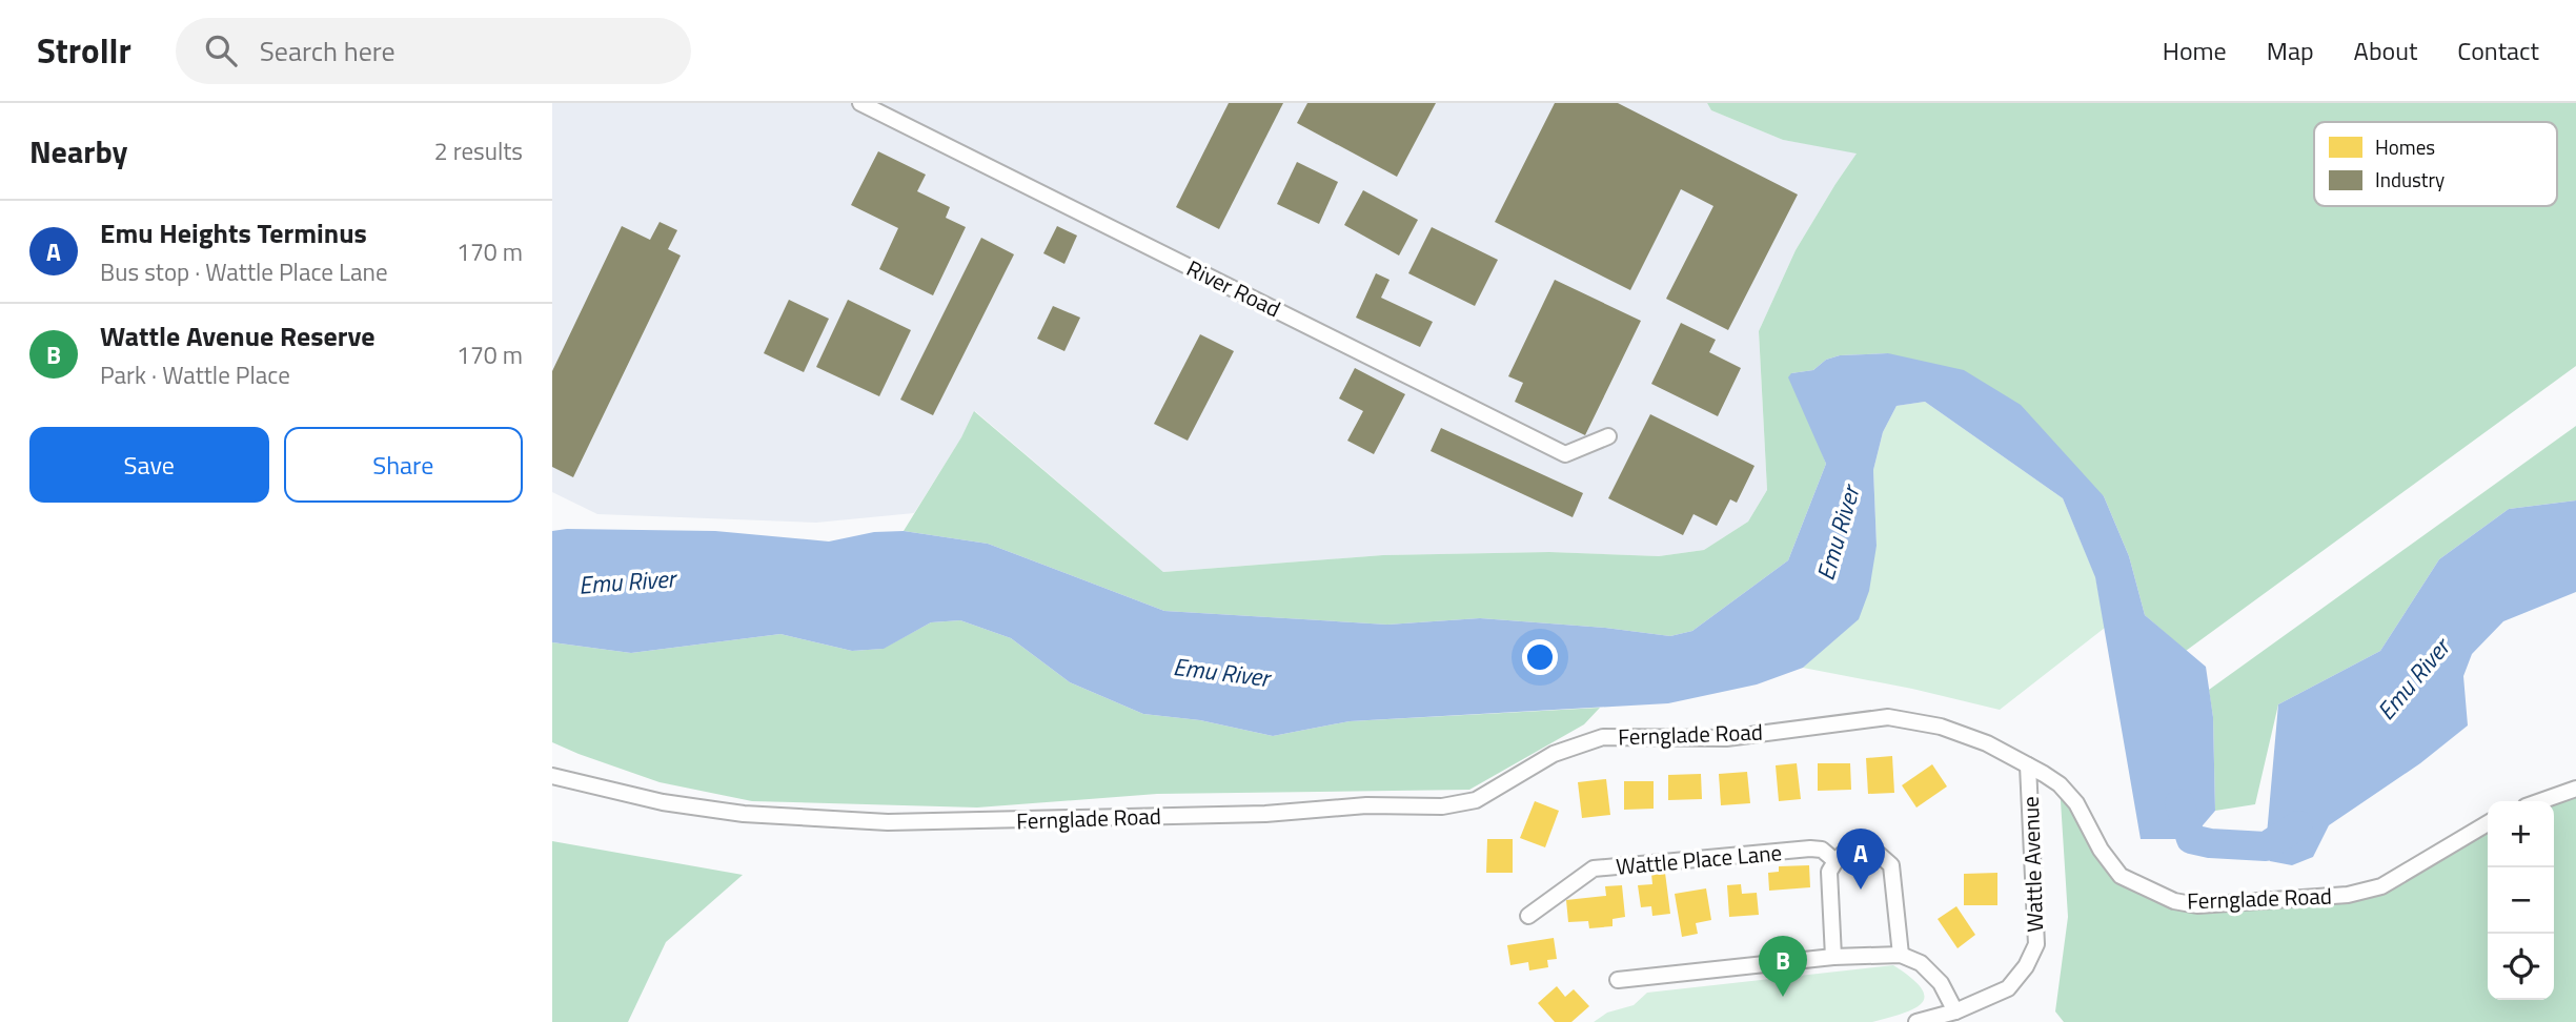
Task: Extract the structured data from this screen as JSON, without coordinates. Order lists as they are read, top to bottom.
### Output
{
  "streets": {
    "street": [
      "River Road",
      "Fernglade Road",
      "Wattle Place Lane",
      "Wattle Avenue"
    ]
  },
  "crossings": [
    ["Fernglade Road", "Wattle Avenue"]
  ],
  "water": ["Emu River"],
  "legend": ["Homes", "Industry"],
  "page": {
    "header": "Strollr",
    "search": "Search here",
    "nav": [
      "Home",
      "Map",
      "About",
      "Contact"
    ],
    "heading": ["Nearby", "2 results"],
    "list": [
      {
        "mark": "A",
        "name": "Emu Heights Terminus",
        "note": "Bus stop · Wattle Place Lane",
        "value": "170 m"
      },
      {
        "mark": "B",
        "name": "Wattle Avenue Reserve",
        "note": "Park · Wattle Place",
        "value": "170 m"
      }
    ],
    "buttons": ["Save", "Share"],
    "map_buttons": ["+", "−"],
    "pins": ["A", "B"]
  }
}
